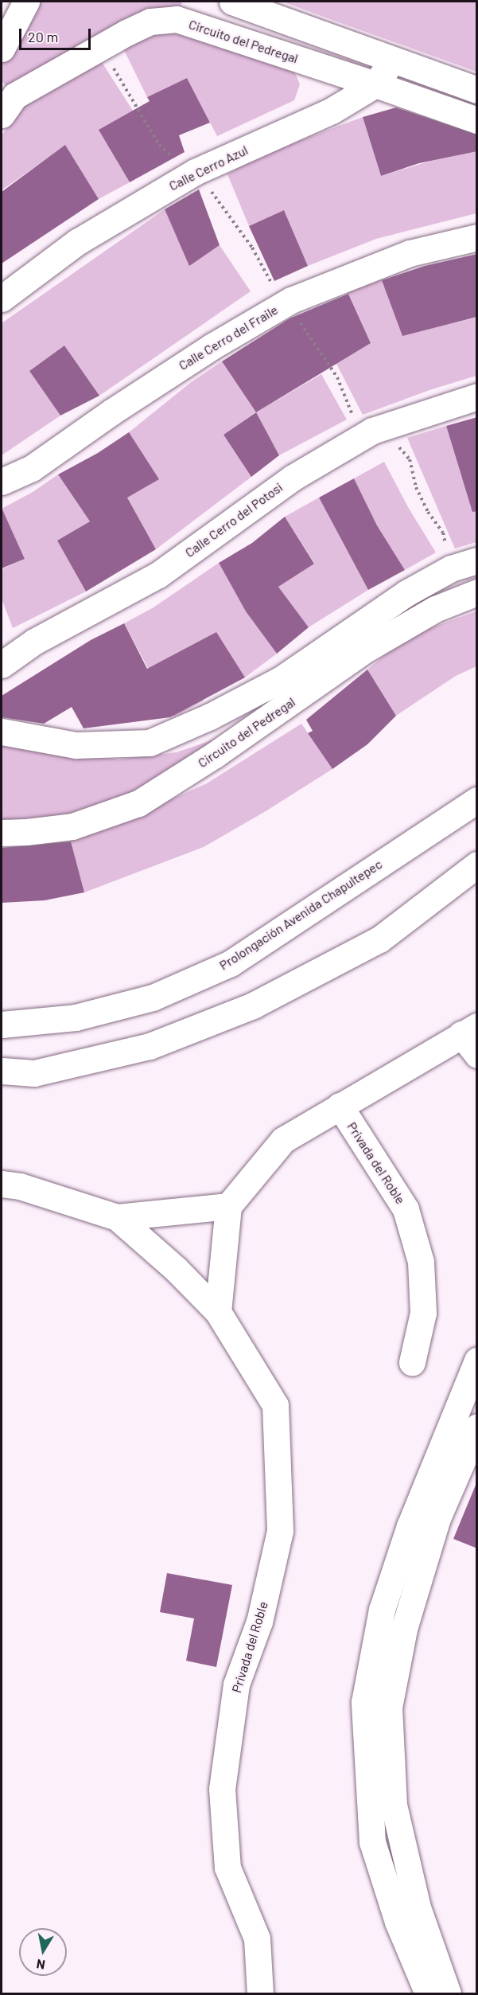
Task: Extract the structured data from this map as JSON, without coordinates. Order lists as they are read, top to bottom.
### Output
{
  "streets": {
    "street": [
      "Circuito del Pedregal",
      "Calle Cerro Azul",
      "Calle Cerro del Fraile",
      "Calle Cerro del Potosi",
      "Prolongación Avenida Chapultepec",
      "Privada del Roble"
    ]
  },
  "crossings": [
    ["Circuito del Pedregal", "Calle Cerro Azul"]
  ],
  "scale_bar": "20 m",
  "north": "bottom"
}
